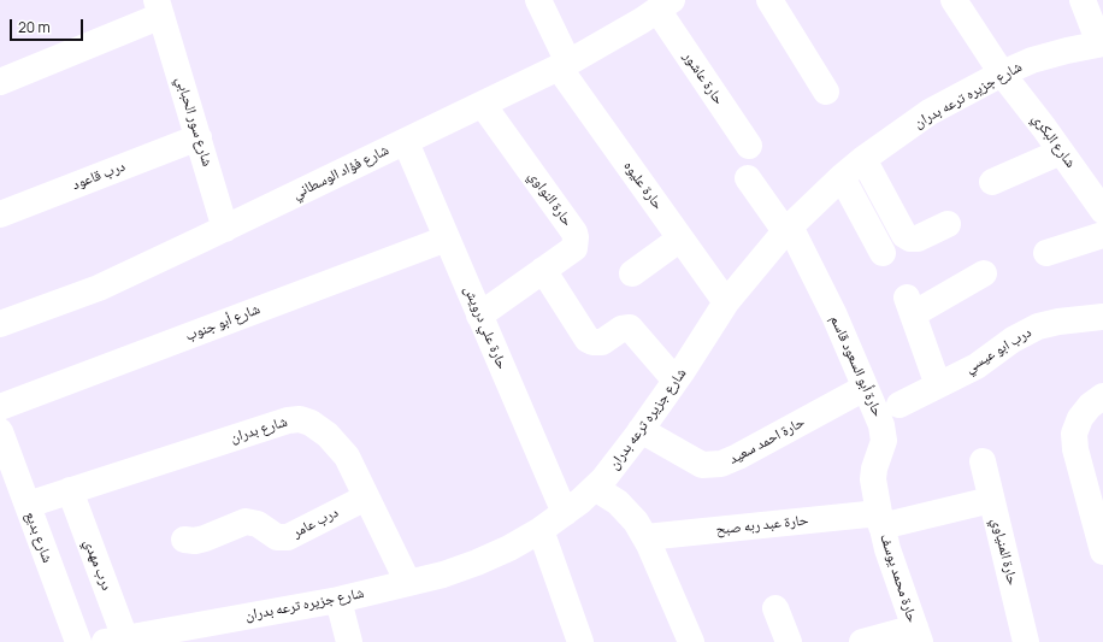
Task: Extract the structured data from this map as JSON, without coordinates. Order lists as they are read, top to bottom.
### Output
{
  "streets": {
    "street": [
      "حارة عاشور",
      "شارع جزيره ترعه بدران",
      "شارع سور الحبابي",
      "شارع البكري",
      "شارع فؤاد الوسطاني",
      "درب قاعود",
      "حارة عليوه",
      "حارة النواوي",
      "شارع أبو جنوب",
      "حارة علي درويش",
      "درب ابو عيسي",
      "حارة أبو السعود قاسم",
      "شارع بدران",
      "حارة احمد سعيد",
      "درب عامر",
      "حارة عبد ربه صبح",
      "شارع بديع",
      "حارة المنياوي",
      "درب مهدي",
      "حارة محمد يوسف"
    ]
  },
  "crossings": [
    ["حارة عاشور", "شارع فؤاد الوسطاني"],
    ["شارع جزيره ترعه بدران", "شارع البكري"],
    ["شارع جزيره ترعه بدران", "حارة عليوه"],
    ["شارع جزيره ترعه بدران", "حارة علي درويش"],
    ["شارع جزيره ترعه بدران", "حارة أبو السعود قاسم"],
    ["شارع جزيره ترعه بدران", "شارع بدران"],
    ["شارع جزيره ترعه بدران", "حارة احمد سعيد"],
    ["شارع جزيره ترعه بدران", "درب مهدي"],
    ["شارع سور الحبابي", "شارع فؤاد الوسطاني"],
    ["شارع سور الحبابي", "درب قاعود"],
    ["شارع فؤاد الوسطاني", "حارة عليوه"],
    ["شارع فؤاد الوسطاني", "حارة النواوي"],
    ["شارع فؤاد الوسطاني", "حارة علي درويش"],
    ["حارة النواوي", "حارة علي درويش"],
    ["شارع أبو جنوب", "حارة علي درويش"],
    ["حارة أبو السعود قاسم", "حارة احمد سعيد"],
    ["حارة أبو السعود قاسم", "حارة عبد ربه صبح"],
    ["حارة أبو السعود قاسم", "حارة محمد يوسف"],
    ["شارع بدران", "درب عامر"],
    ["شارع بدران", "شارع بديع"],
    ["شارع بدران", "درب مهدي"],
    ["حارة عبد ربه صبح", "حارة المنياوي"],
    ["حارة عبد ربه صبح", "حارة محمد يوسف"]
  ],
  "scale_bar": "20 m"
}
